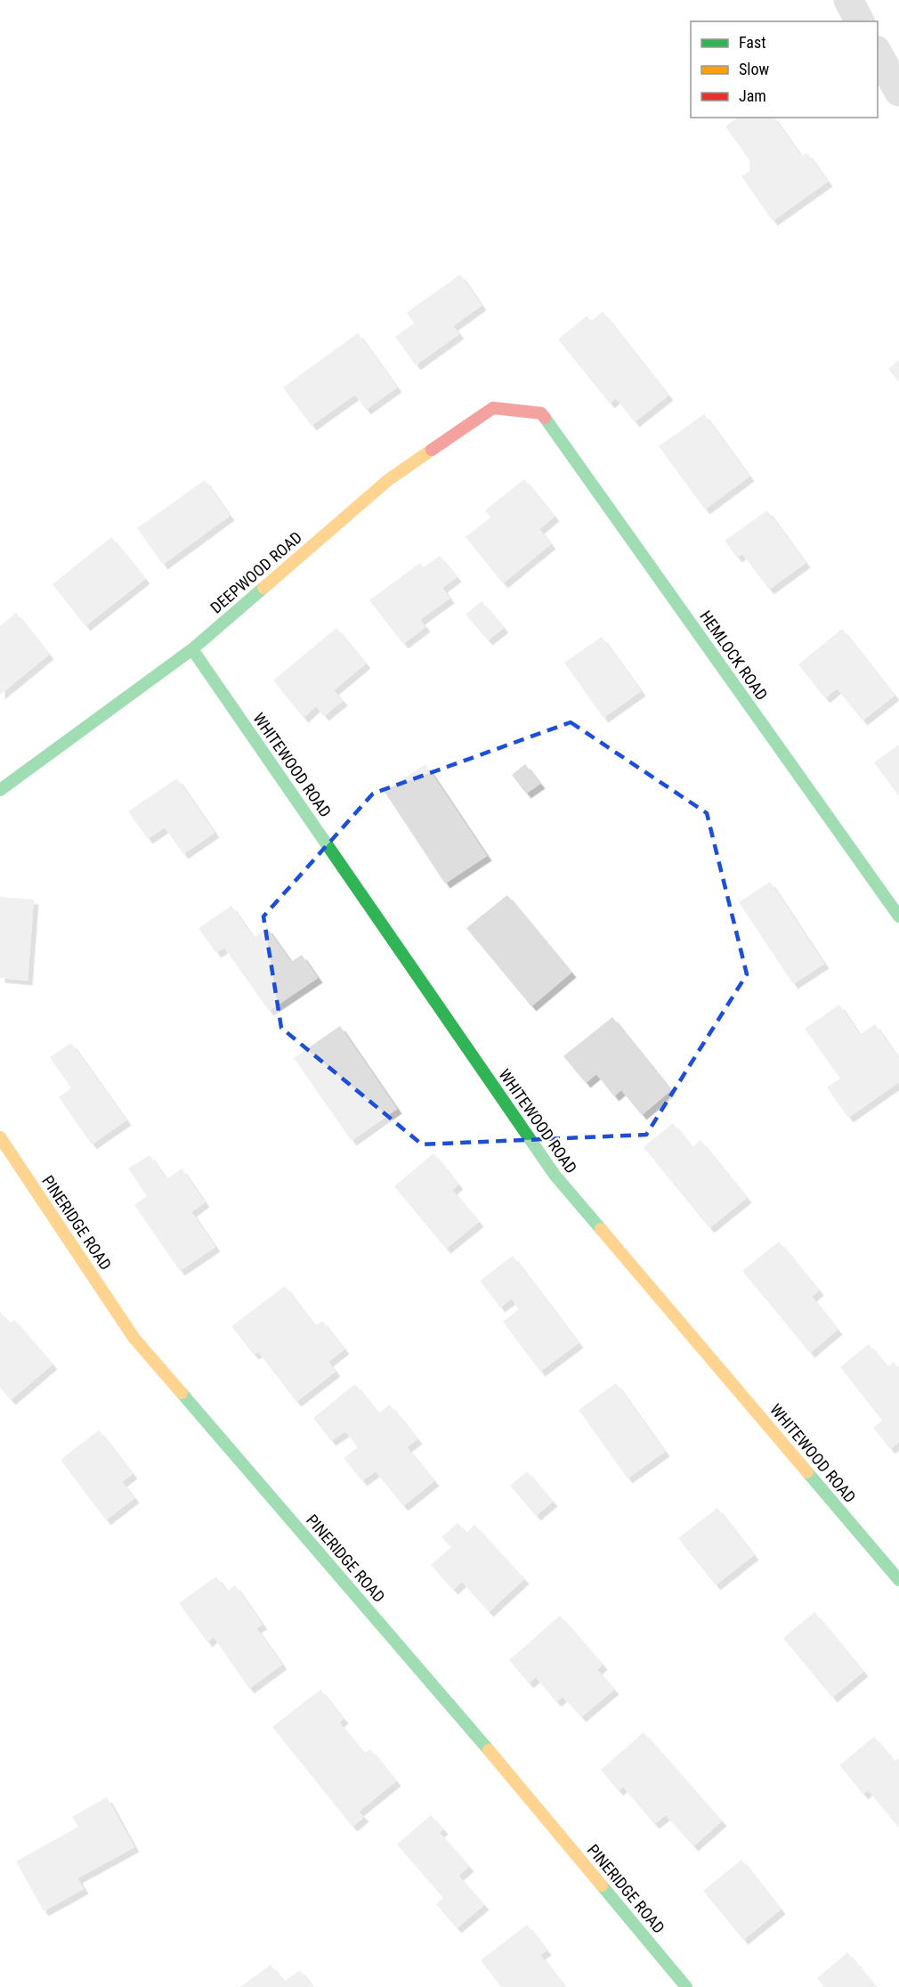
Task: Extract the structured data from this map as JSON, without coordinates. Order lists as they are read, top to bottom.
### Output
{
  "streets": {
    "street": [
      "DEEPWOOD ROAD",
      "HEMLOCK ROAD",
      "WHITEWOOD ROAD",
      "PINERIDGE ROAD"
    ]
  },
  "crossings": [
    ["DEEPWOOD ROAD", "HEMLOCK ROAD"],
    ["DEEPWOOD ROAD", "WHITEWOOD ROAD"]
  ],
  "legend": ["Fast", "Slow", "Jam"]
}
